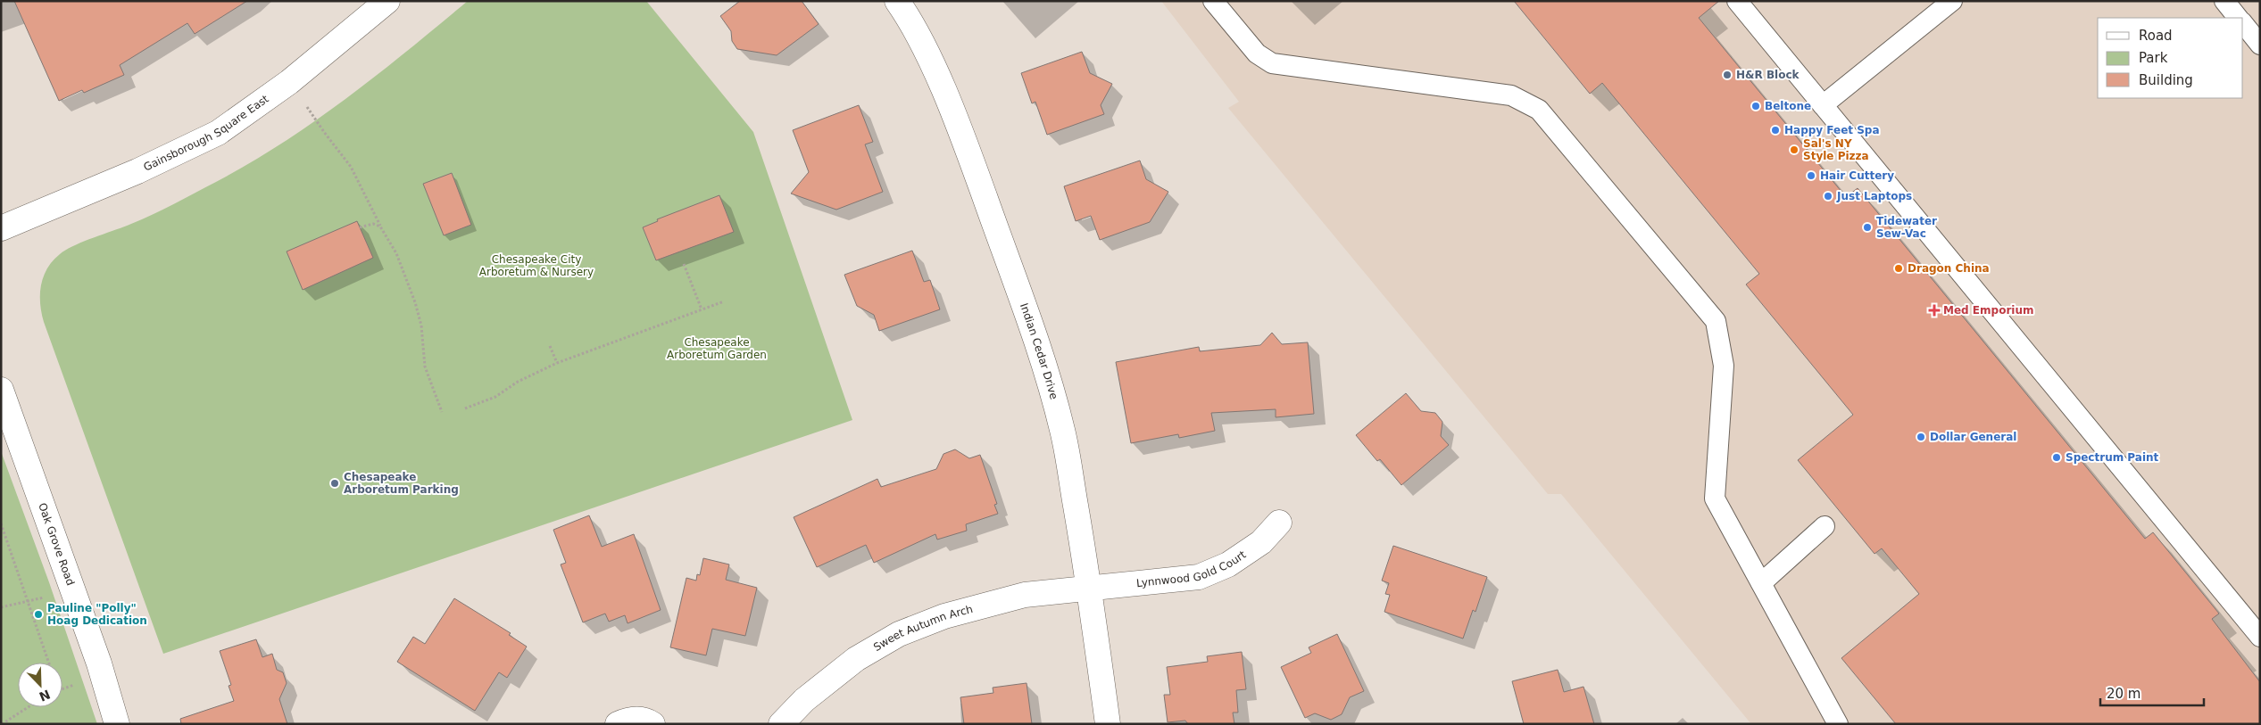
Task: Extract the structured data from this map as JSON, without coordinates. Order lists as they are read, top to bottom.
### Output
{
  "streets": {
    "street": [
      "Gainsborough Square East",
      "Indian Cedar Drive",
      "Oak Grove Road",
      "Lynnwood Gold Court",
      "Sweet Autumn Arch"
    ]
  },
  "crossings": [
    ["Indian Cedar Drive", "Lynnwood Gold Court"],
    ["Indian Cedar Drive", "Sweet Autumn Arch"],
    ["Lynnwood Gold Court", "Sweet Autumn Arch"]
  ],
  "parks": ["Chesapeake City Arboretum & Nursery", "Chesapeake Arboretum Garden"],
  "places": {
    "other": [
      "H&R Block",
      "Beltone",
      "Happy Feet Spa",
      "Sal's NY Style Pizza",
      "Hair Cuttery",
      "Just Laptops",
      "Tidewater Sew-Vac",
      "Dragon China",
      "Dollar General",
      "Spectrum Paint",
      "Chesapeake Arboretum Parking",
      "Pauline \"Polly\" Hoag Dedication"
    ],
    "health": ["Med Emporium"]
  },
  "legend": ["Road", "Park", "Building"],
  "scale_bar": "20 m",
  "north": "bottom right"
}
